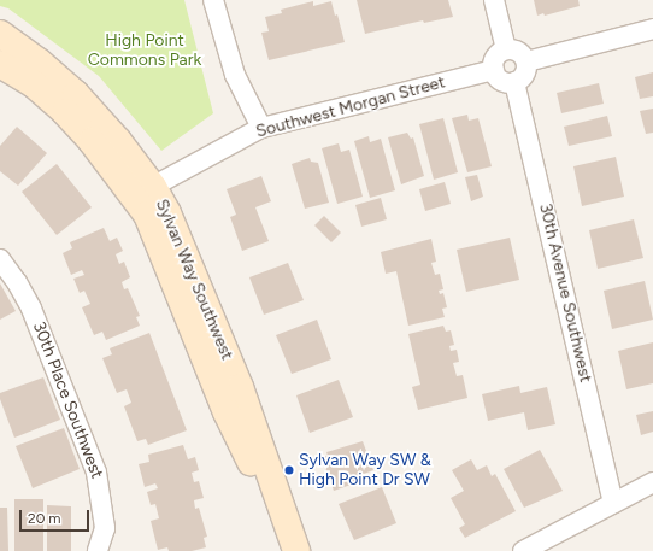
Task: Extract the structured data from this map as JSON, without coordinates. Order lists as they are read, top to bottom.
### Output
{
  "streets": {
    "street": [
      "Southwest Morgan Street",
      "Sylvan Way Southwest",
      "30th Avenue Southwest",
      "30th Place Southwest"
    ]
  },
  "crossings": [
    ["Southwest Morgan Street", "Sylvan Way Southwest"],
    ["Southwest Morgan Street", "30th Avenue Southwest"]
  ],
  "parks": ["High Point Commons Park"],
  "places": ["Sylvan Way SW & High Point Dr SW"],
  "scale_bar": "20 m"
}
